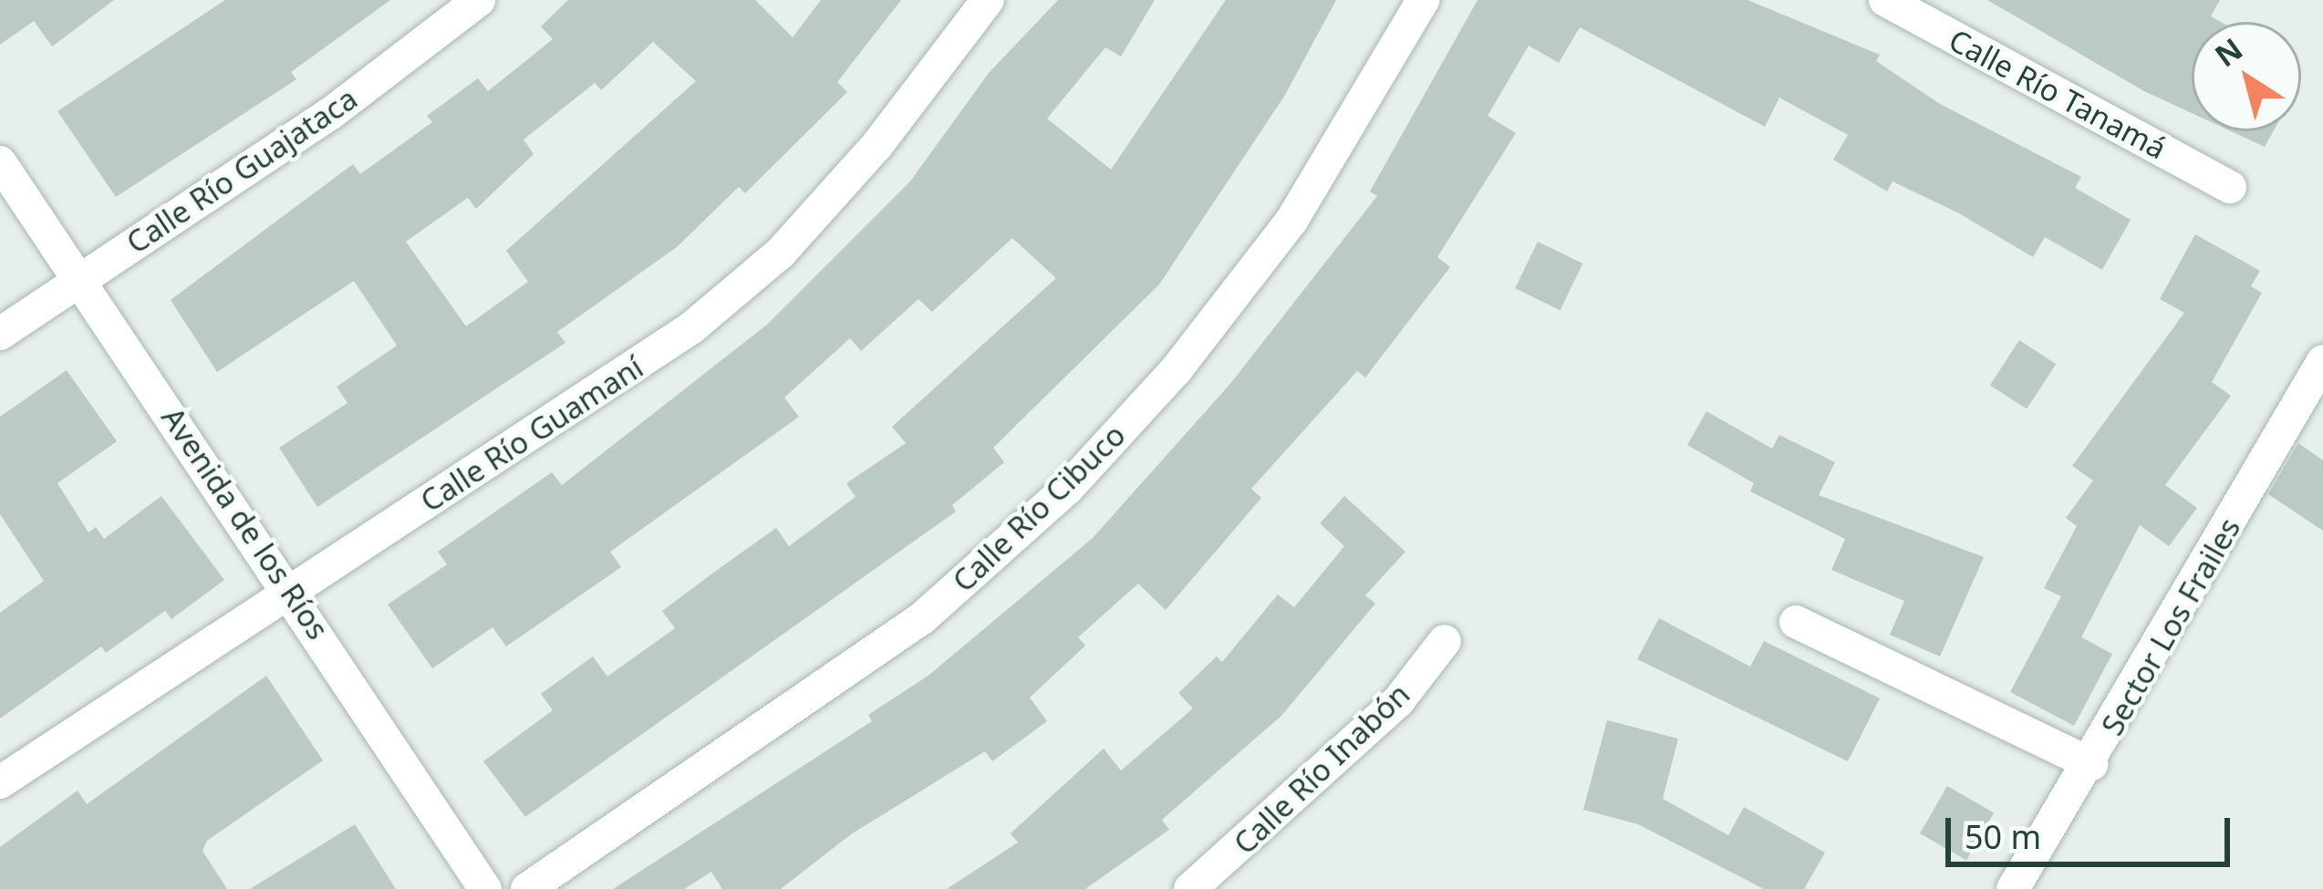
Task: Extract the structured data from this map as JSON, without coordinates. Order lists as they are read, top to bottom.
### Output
{
  "streets": {
    "street": [
      "Calle Río Tanamá",
      "Calle Río Guajataca",
      "Calle Río Guamaní",
      "Calle Río Cibuco",
      "Avenida de los Ríos",
      "Sector Los Frailes",
      "Calle Río Inabón"
    ]
  },
  "crossings": [
    ["Calle Río Guajataca", "Avenida de los Ríos"],
    ["Calle Río Guamaní", "Avenida de los Ríos"]
  ],
  "scale_bar": "50 m",
  "north": "top left"
}
